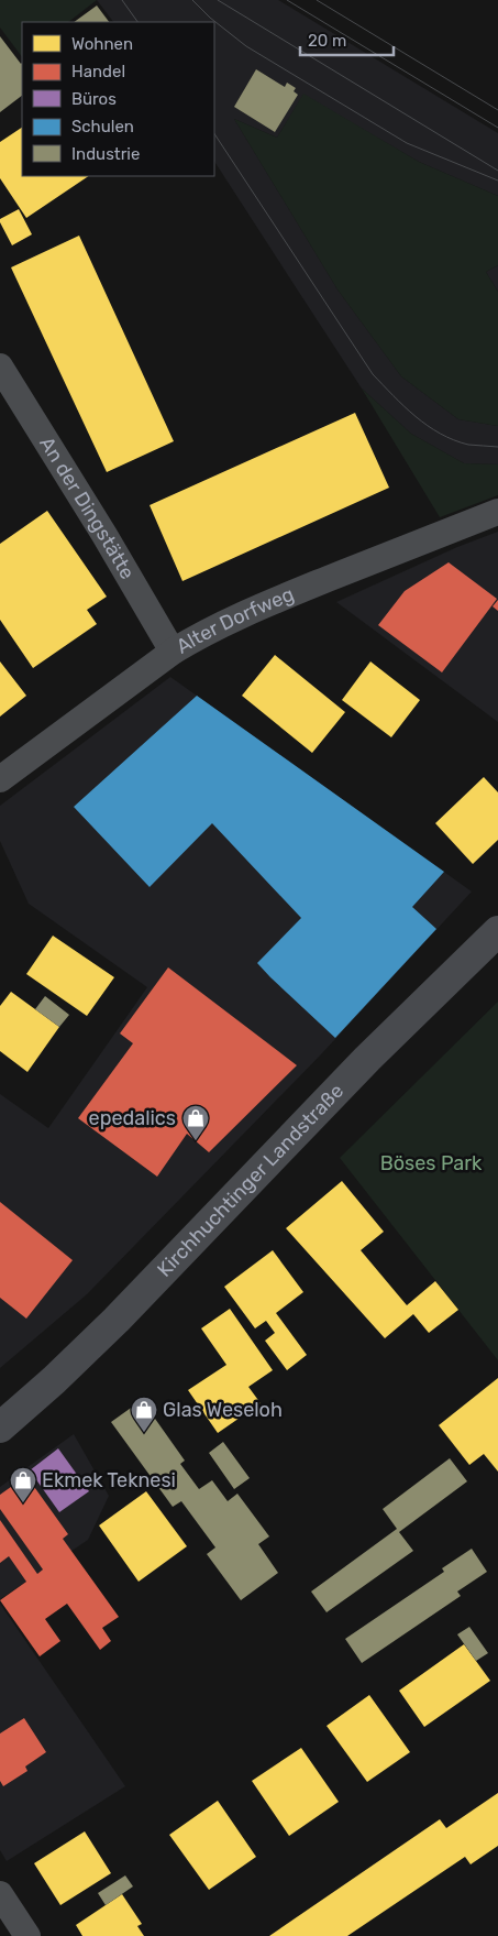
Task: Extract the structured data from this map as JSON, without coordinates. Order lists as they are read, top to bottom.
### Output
{
  "streets": {
    "main road": ["Kirchhuchtinger Landstraße"],
    "street": ["An der Dingstätte", "Alter Dorfweg"]
  },
  "crossings": [
    ["An der Dingstätte", "Alter Dorfweg"]
  ],
  "parks": ["Böses Park"],
  "places": {
    "shop": ["epedalics", "Glas Weseloh", "Ekmek Teknesi"]
  },
  "legend": [
    "Wohnen",
    "Handel",
    "Büros",
    "Schulen",
    "Industrie"
  ],
  "scale_bar": "20 m"
}
